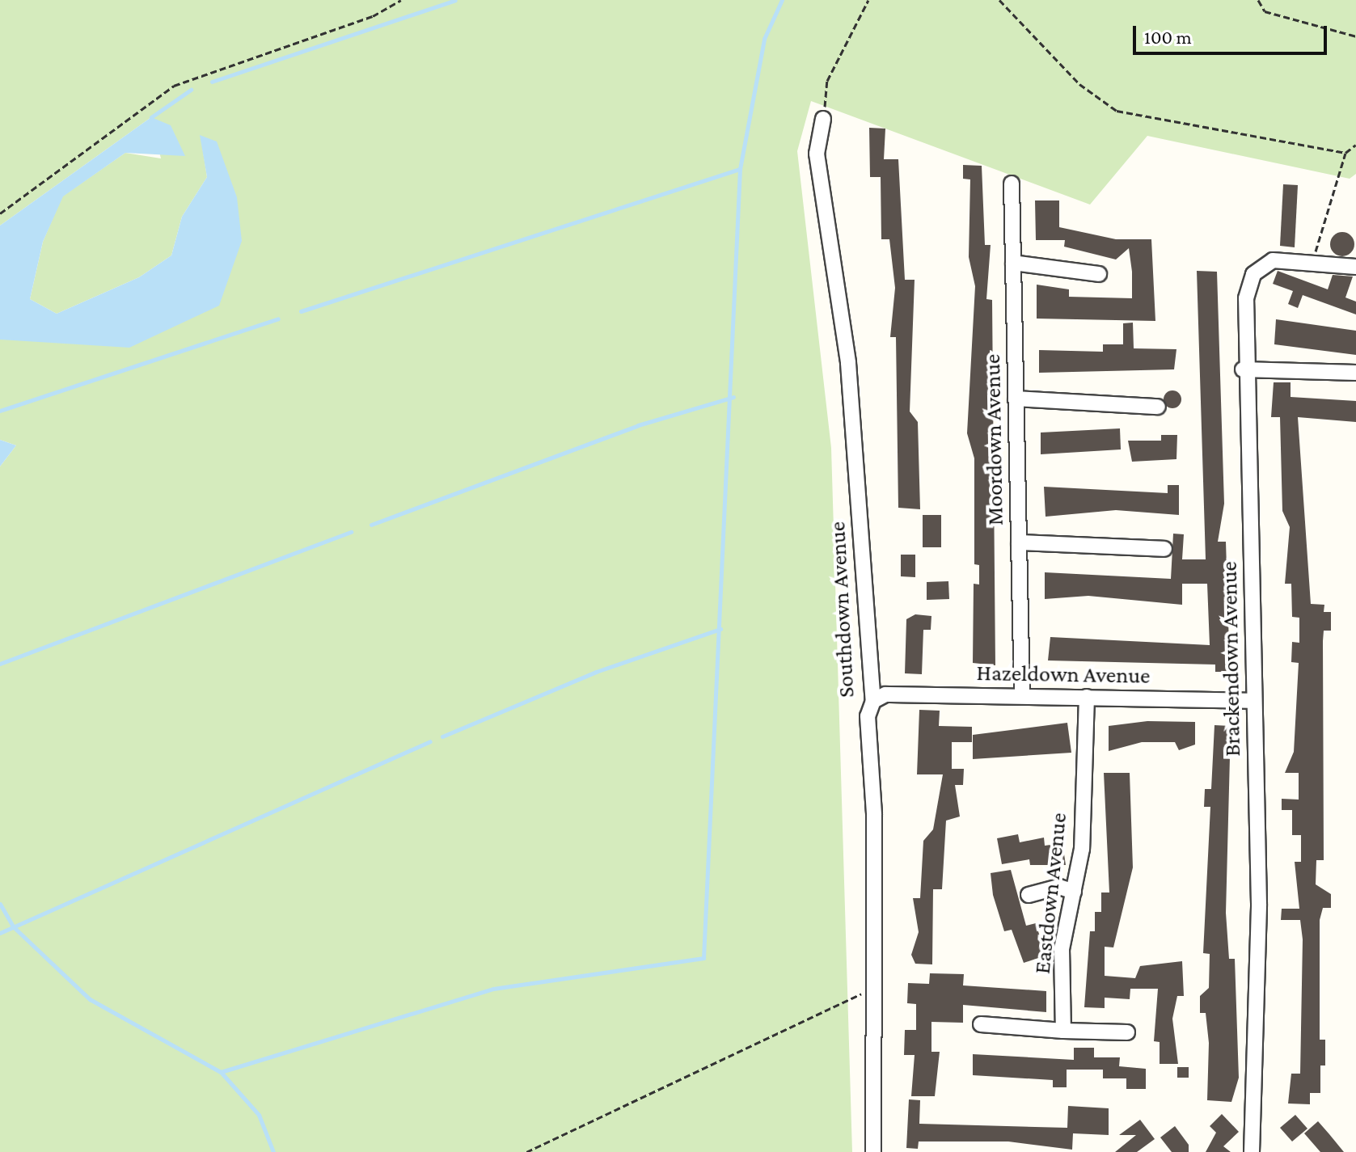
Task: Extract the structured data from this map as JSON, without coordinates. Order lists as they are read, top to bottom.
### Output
{
  "streets": {
    "street": [
      "Moordown Avenue",
      "Southdown Avenue",
      "Brackendown Avenue",
      "Hazeldown Avenue",
      "Eastdown Avenue"
    ]
  },
  "crossings": [
    ["Moordown Avenue", "Hazeldown Avenue"],
    ["Southdown Avenue", "Hazeldown Avenue"],
    ["Brackendown Avenue", "Hazeldown Avenue"],
    ["Hazeldown Avenue", "Eastdown Avenue"]
  ],
  "scale_bar": "100 m"
}
